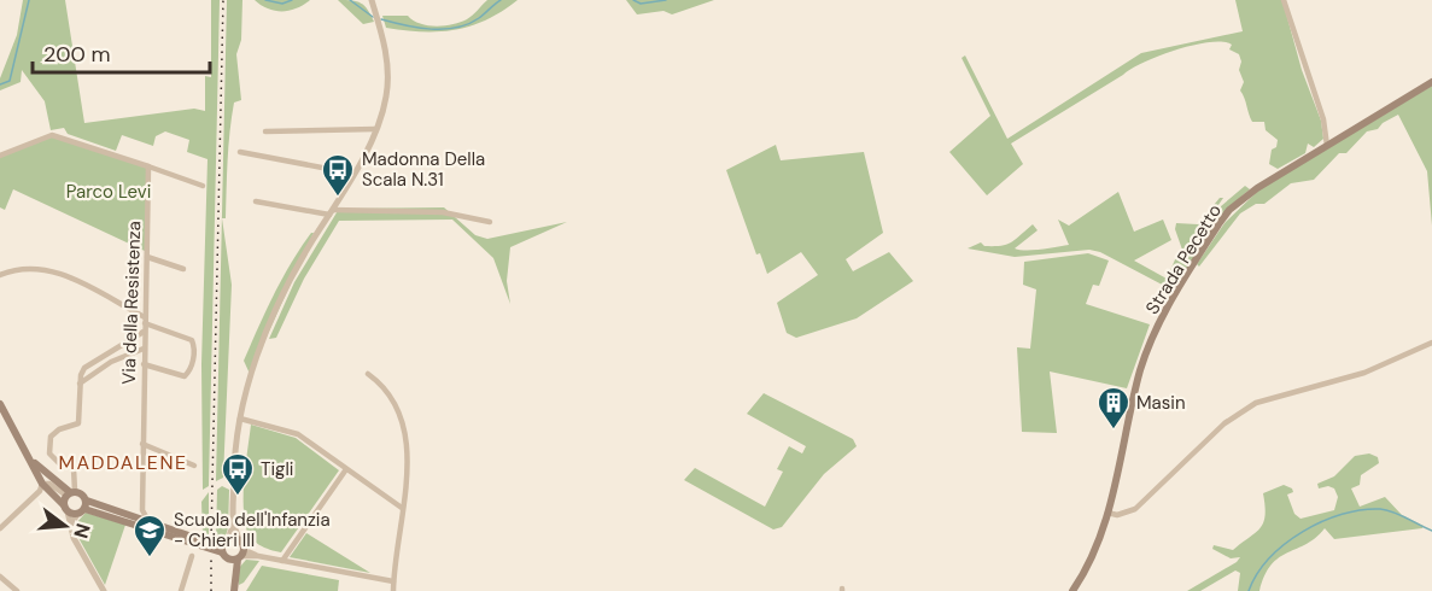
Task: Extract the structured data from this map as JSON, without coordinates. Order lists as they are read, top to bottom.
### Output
{
  "streets": {
    "main road": ["Strada Pecetto"],
    "street": ["Via della Resistenza"]
  },
  "districts": ["MADDALENE"],
  "parks": ["Parco Levi"],
  "places": {
    "bus stop": ["Madonna Della Scala N.31", "Tigli"],
    "building": ["Masin"],
    "school or university": ["Scuola dell'Infanzia - Chieri III"]
  },
  "scale_bar": "200 m",
  "north": "right"
}
